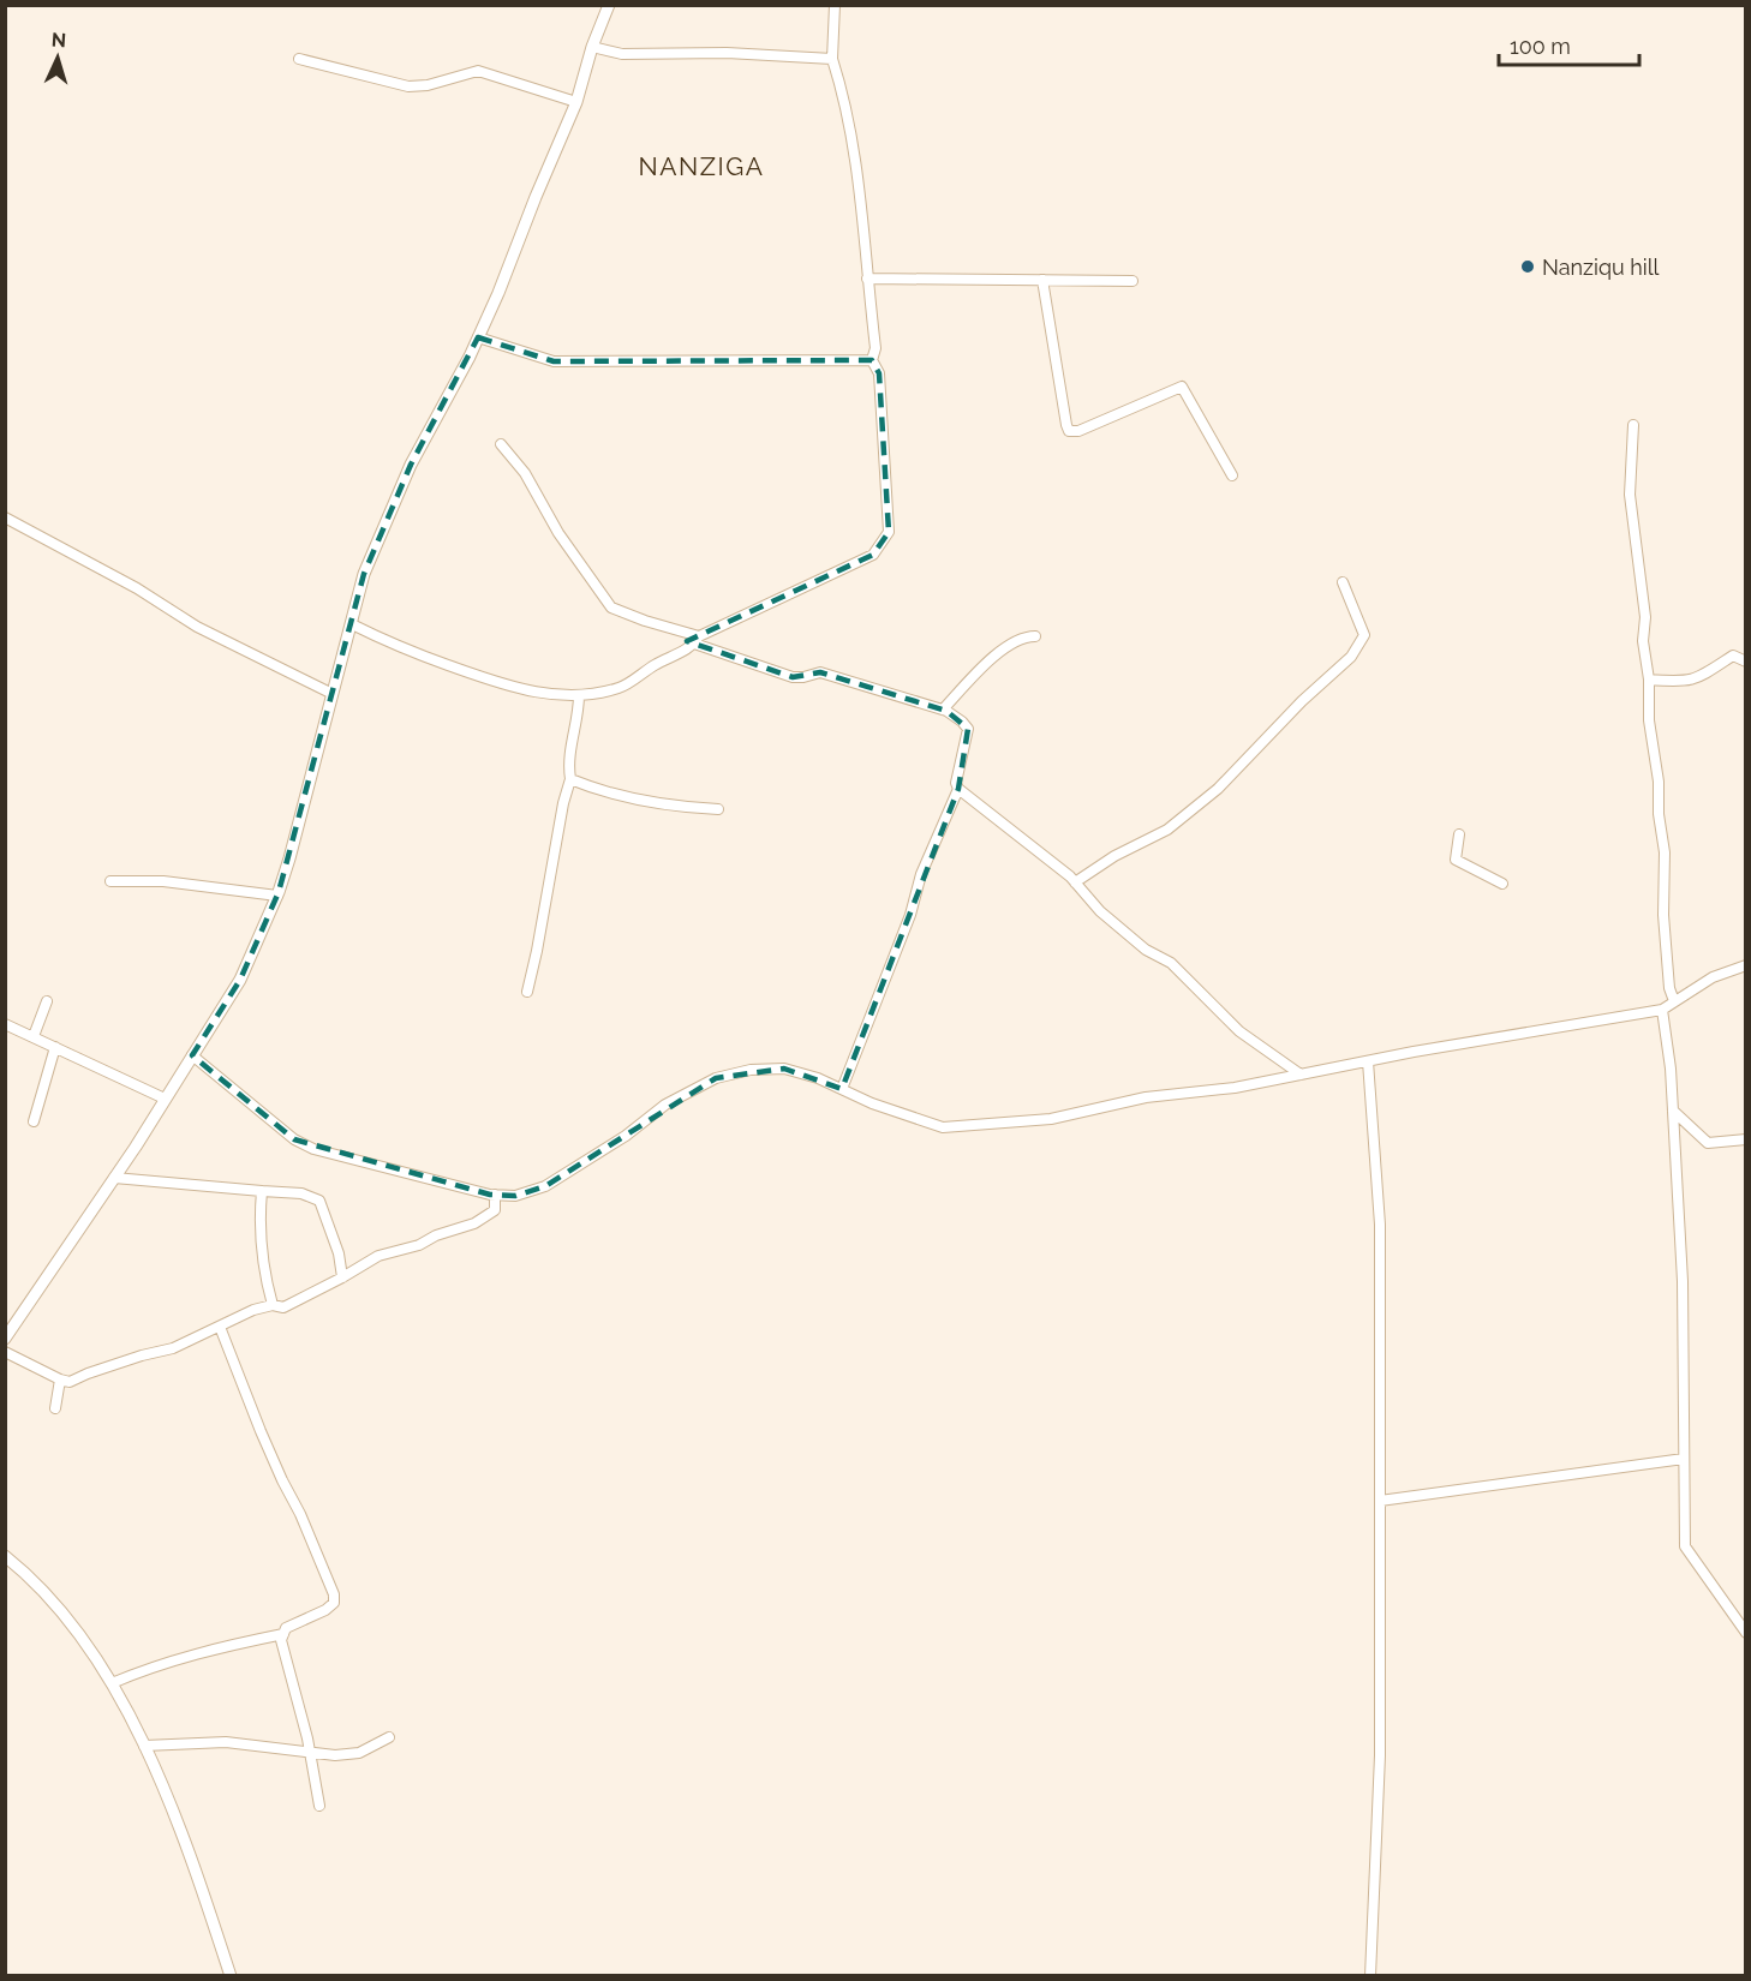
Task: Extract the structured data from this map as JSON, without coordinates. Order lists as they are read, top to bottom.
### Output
{
  "districts": ["NANZIGA"],
  "places": ["Nanziqu hill"],
  "scale_bar": "100 m",
  "north": "top"
}
